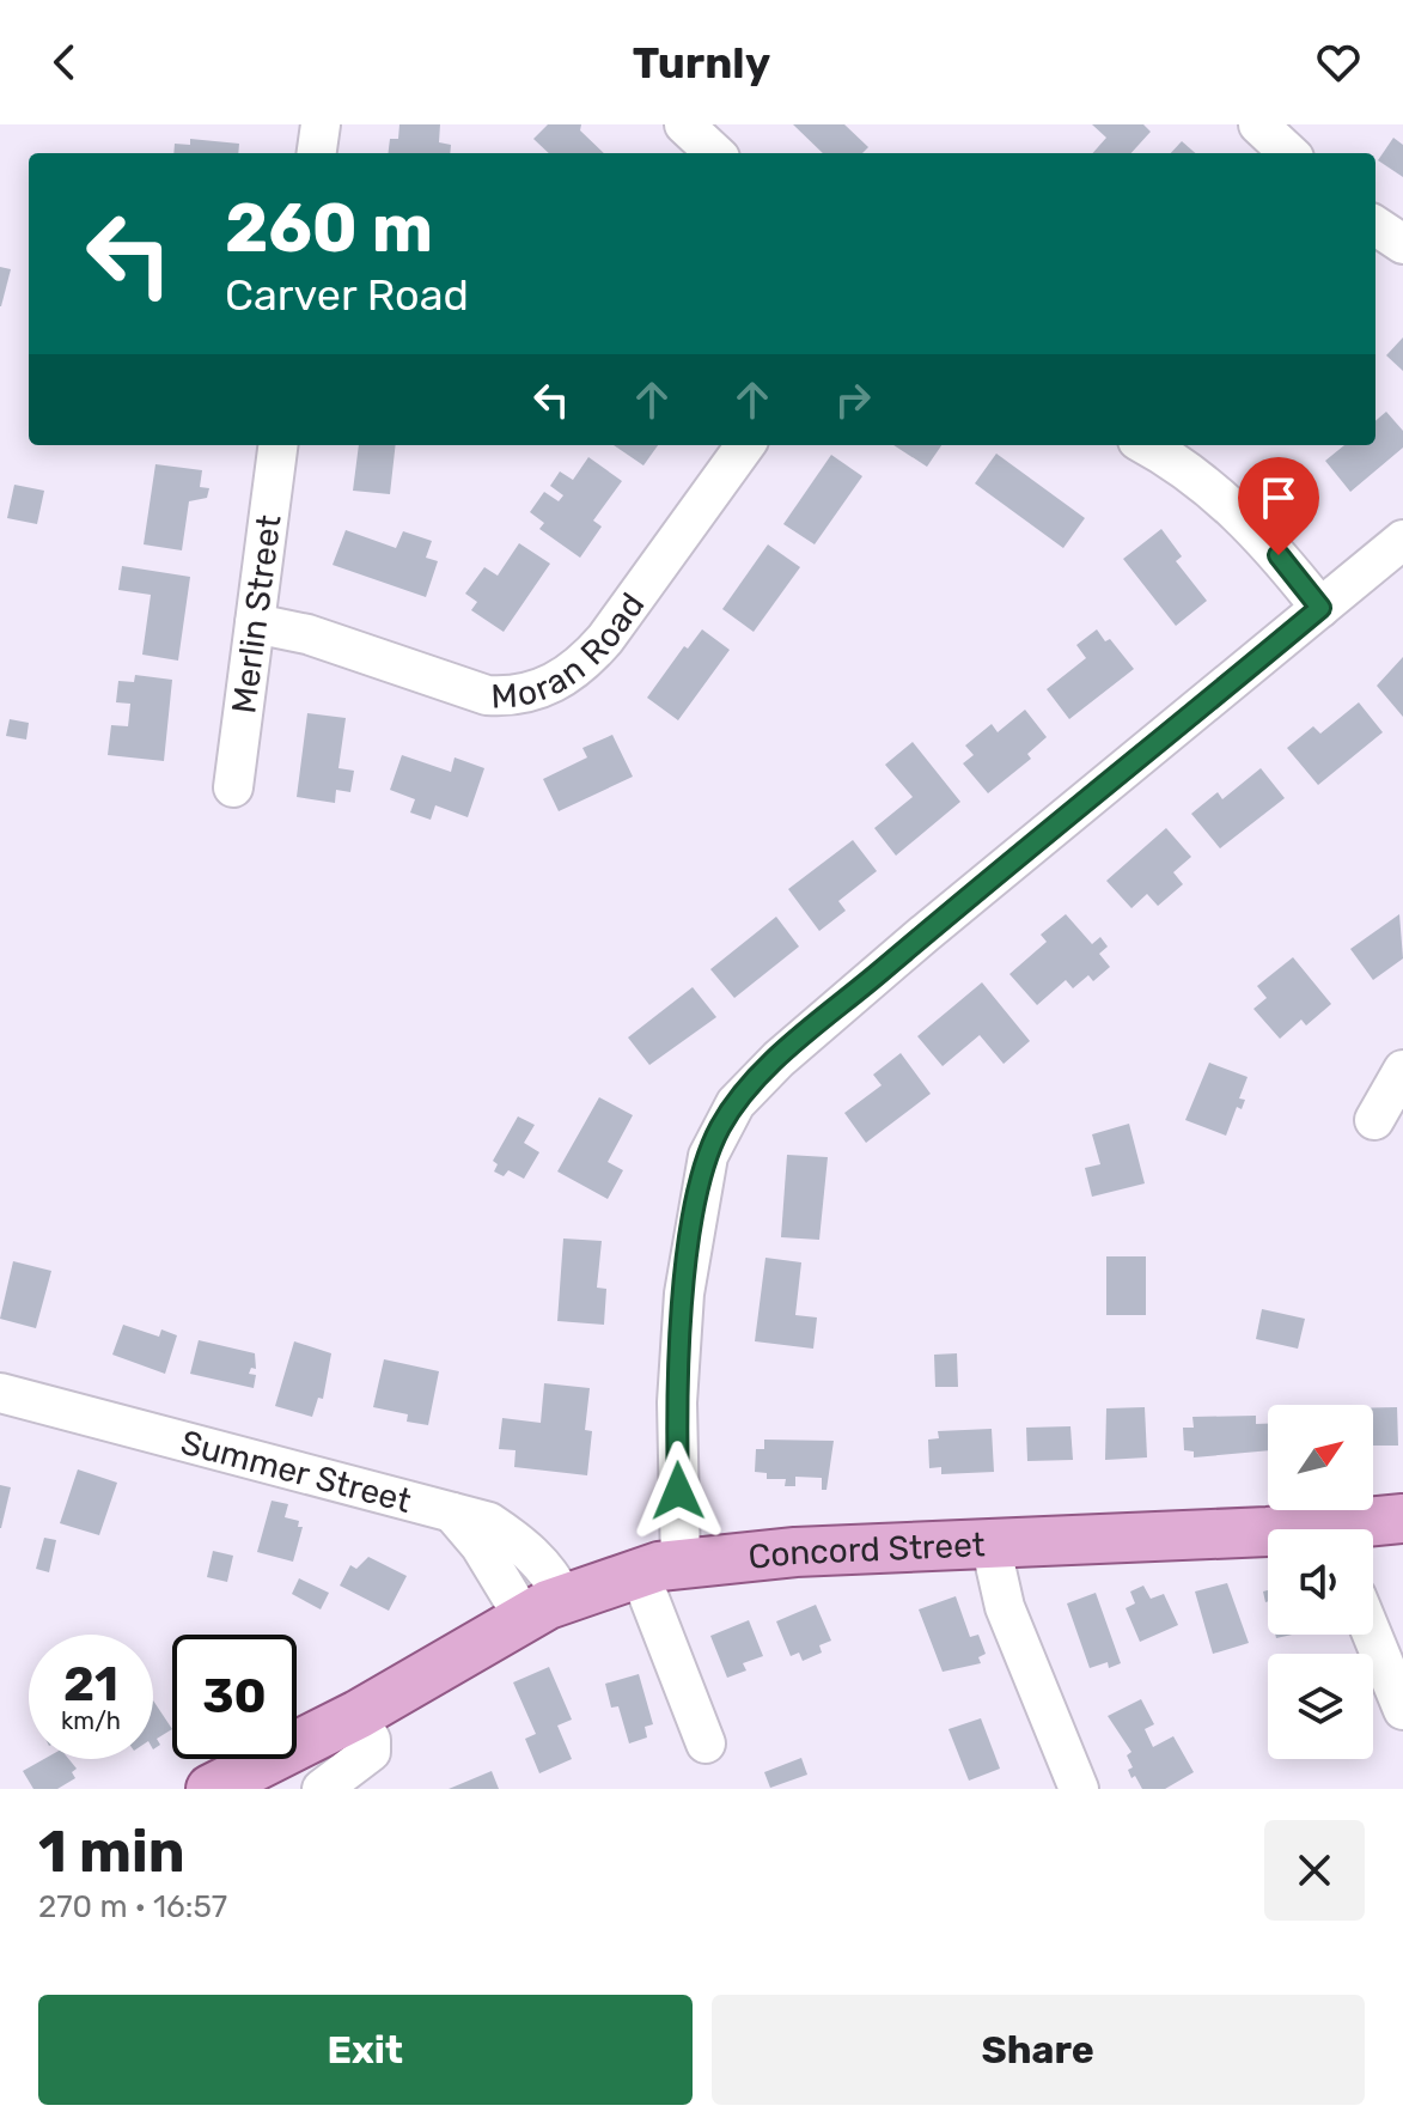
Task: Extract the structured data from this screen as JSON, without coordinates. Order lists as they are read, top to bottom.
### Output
{
  "streets": {
    "main road": ["Concord Street"],
    "street": ["Merlin Street", "Moran Road", "Summer Street"]
  },
  "crossings": [
    ["Merlin Street", "Moran Road"],
    ["Summer Street", "Concord Street"]
  ],
  "north": "top right",
  "page": {
    "header": "Turnly",
    "turn": ["260 m", "Carver Road"],
    "speed": "21 km/h",
    "limit": "30",
    "heading": ["1 min", "270 m · 16:57"],
    "buttons": ["Exit", "Share"]
  }
}
